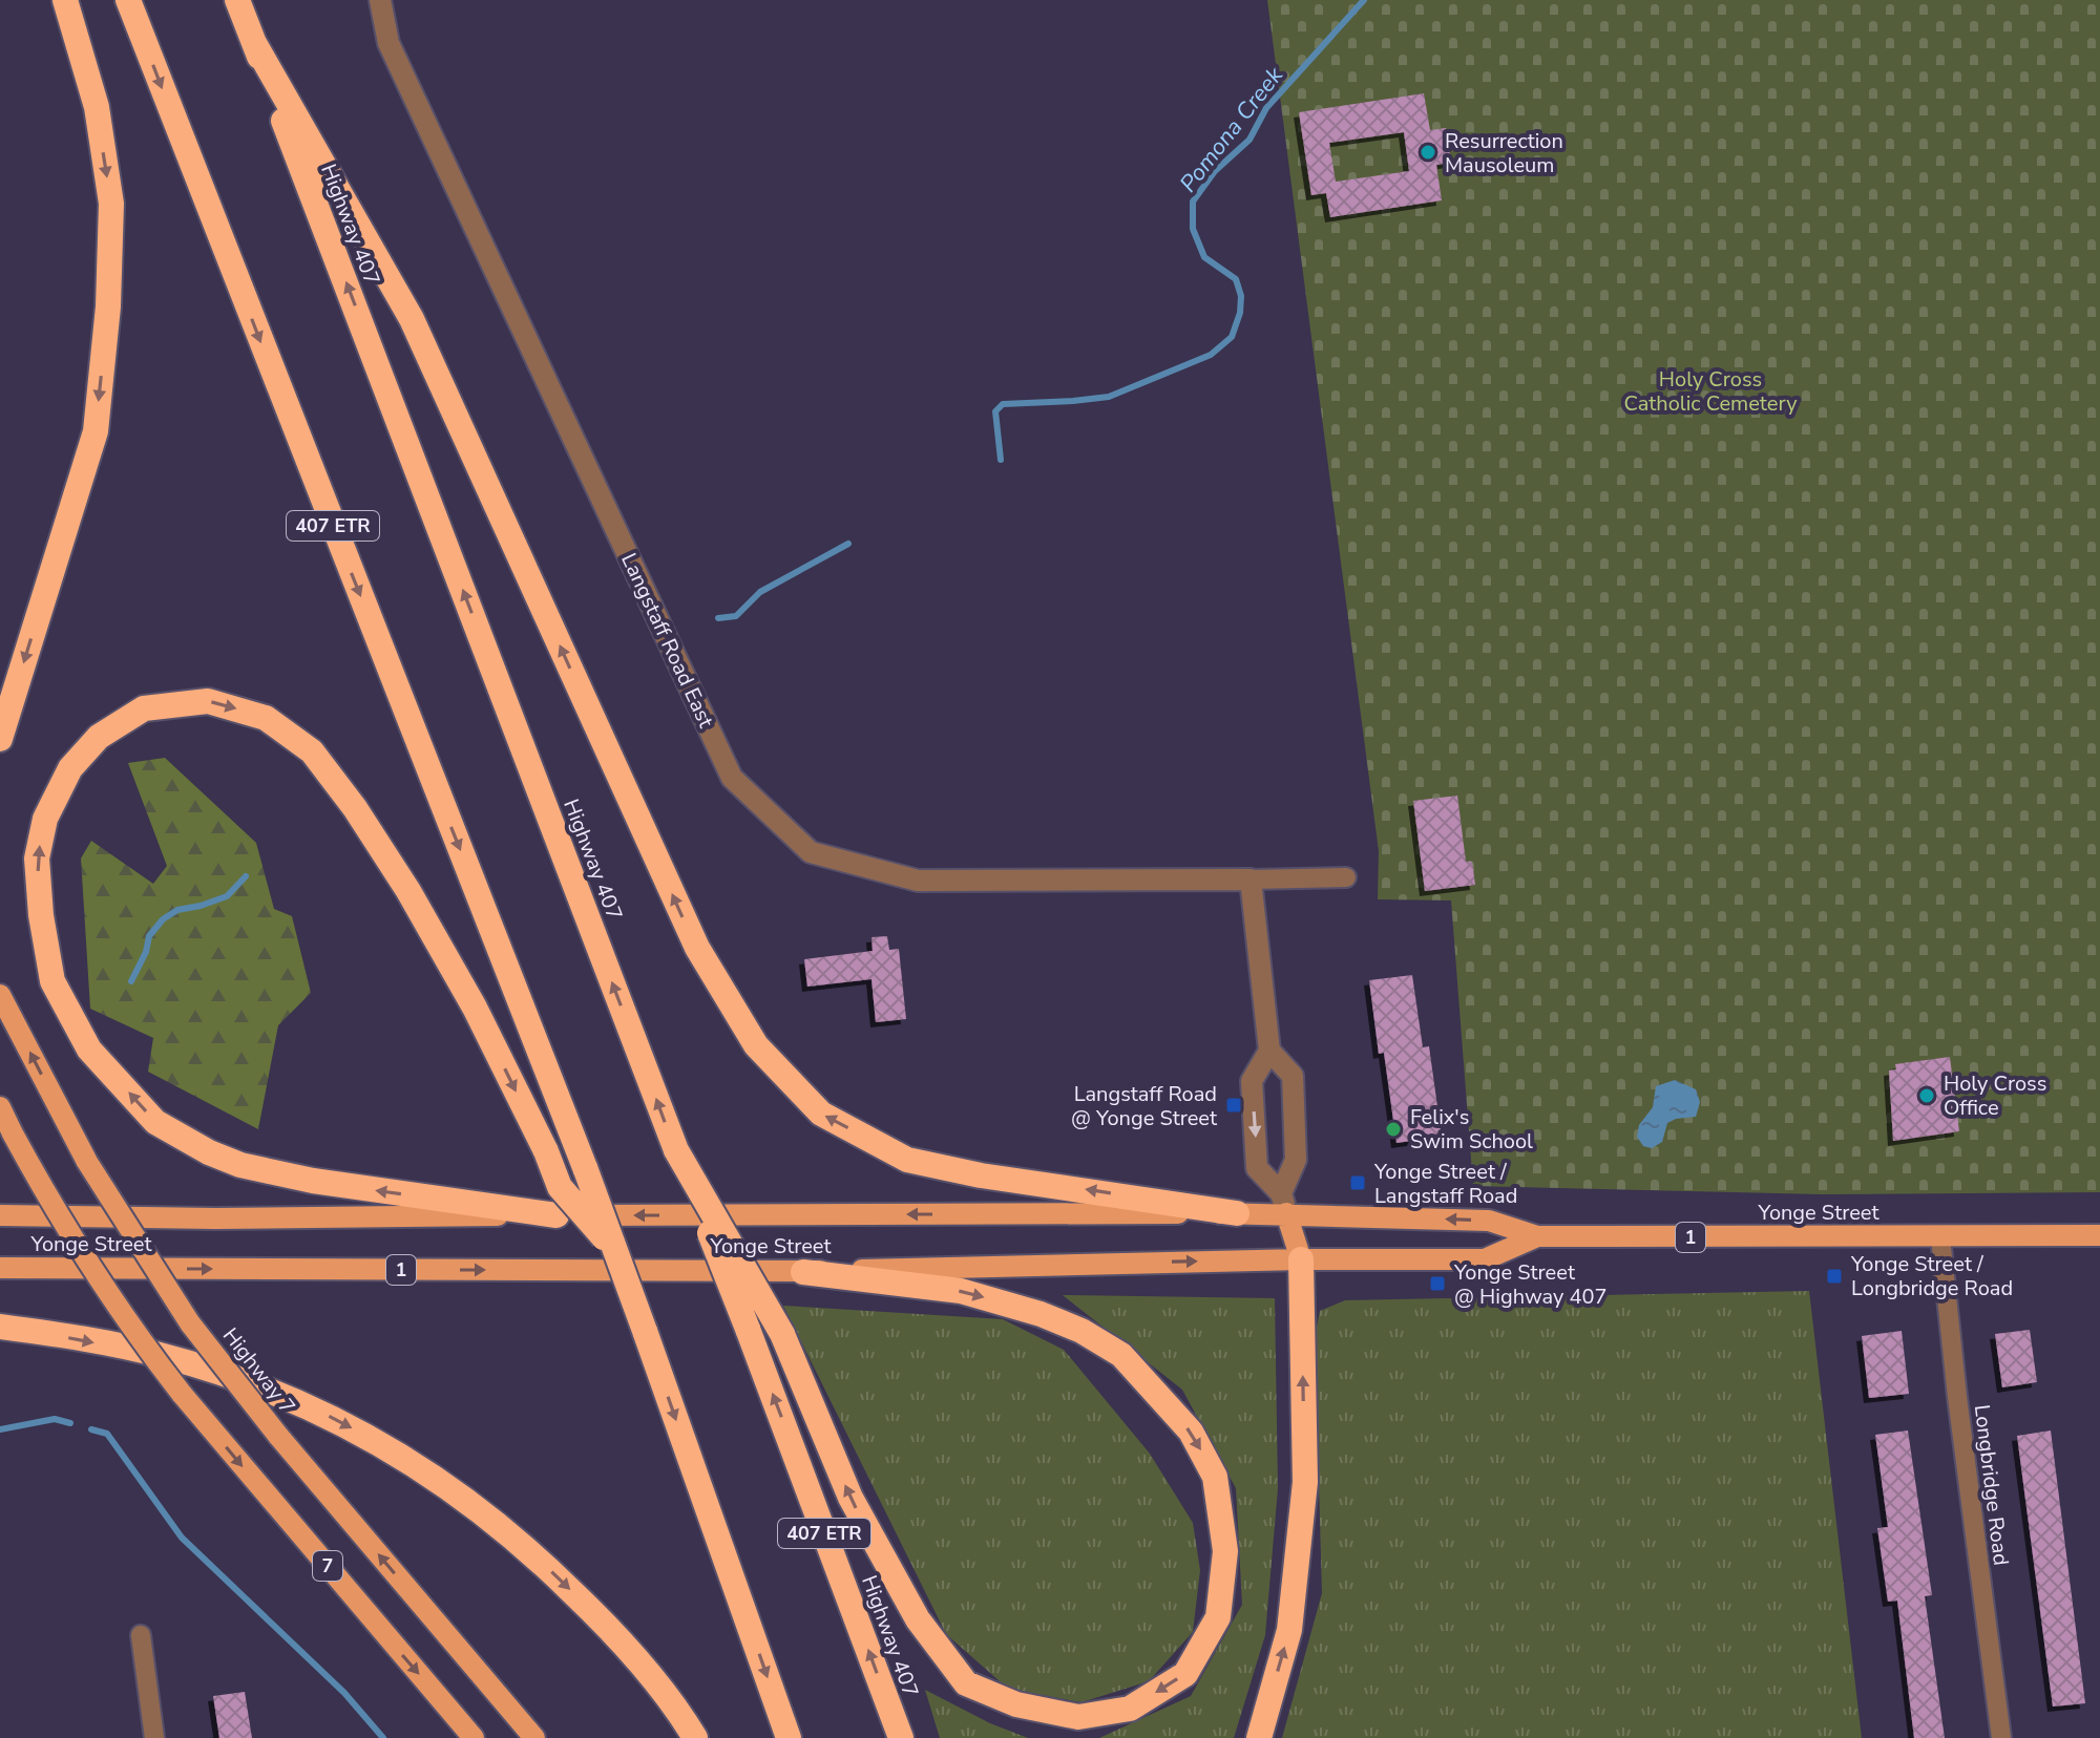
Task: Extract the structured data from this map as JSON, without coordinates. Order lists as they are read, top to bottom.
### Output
{
  "streets": {
    "highway": ["Highway 407", "407 ETR"],
    "main road": [
      "Yonge Street",
      "1",
      "Highway 7",
      "7"
    ],
    "street": ["Langstaff Road East", "Longbridge Road"]
  },
  "crossings": [
    ["Yonge Street", "Longbridge Road"]
  ],
  "water": ["Pomona Creek"],
  "parks": ["Holy Cross Catholic Cemetery"],
  "places": {
    "other": ["Resurrection Mausoleum", "Holy Cross Office", "Felix's Swim School"],
    "transit": [
      "Langstaff Road @ Yonge Street",
      "Yonge Street / Langstaff Road",
      "Yonge Street / Longbridge Road",
      "Yonge Street @ Highway 407"
    ]
  }
}
